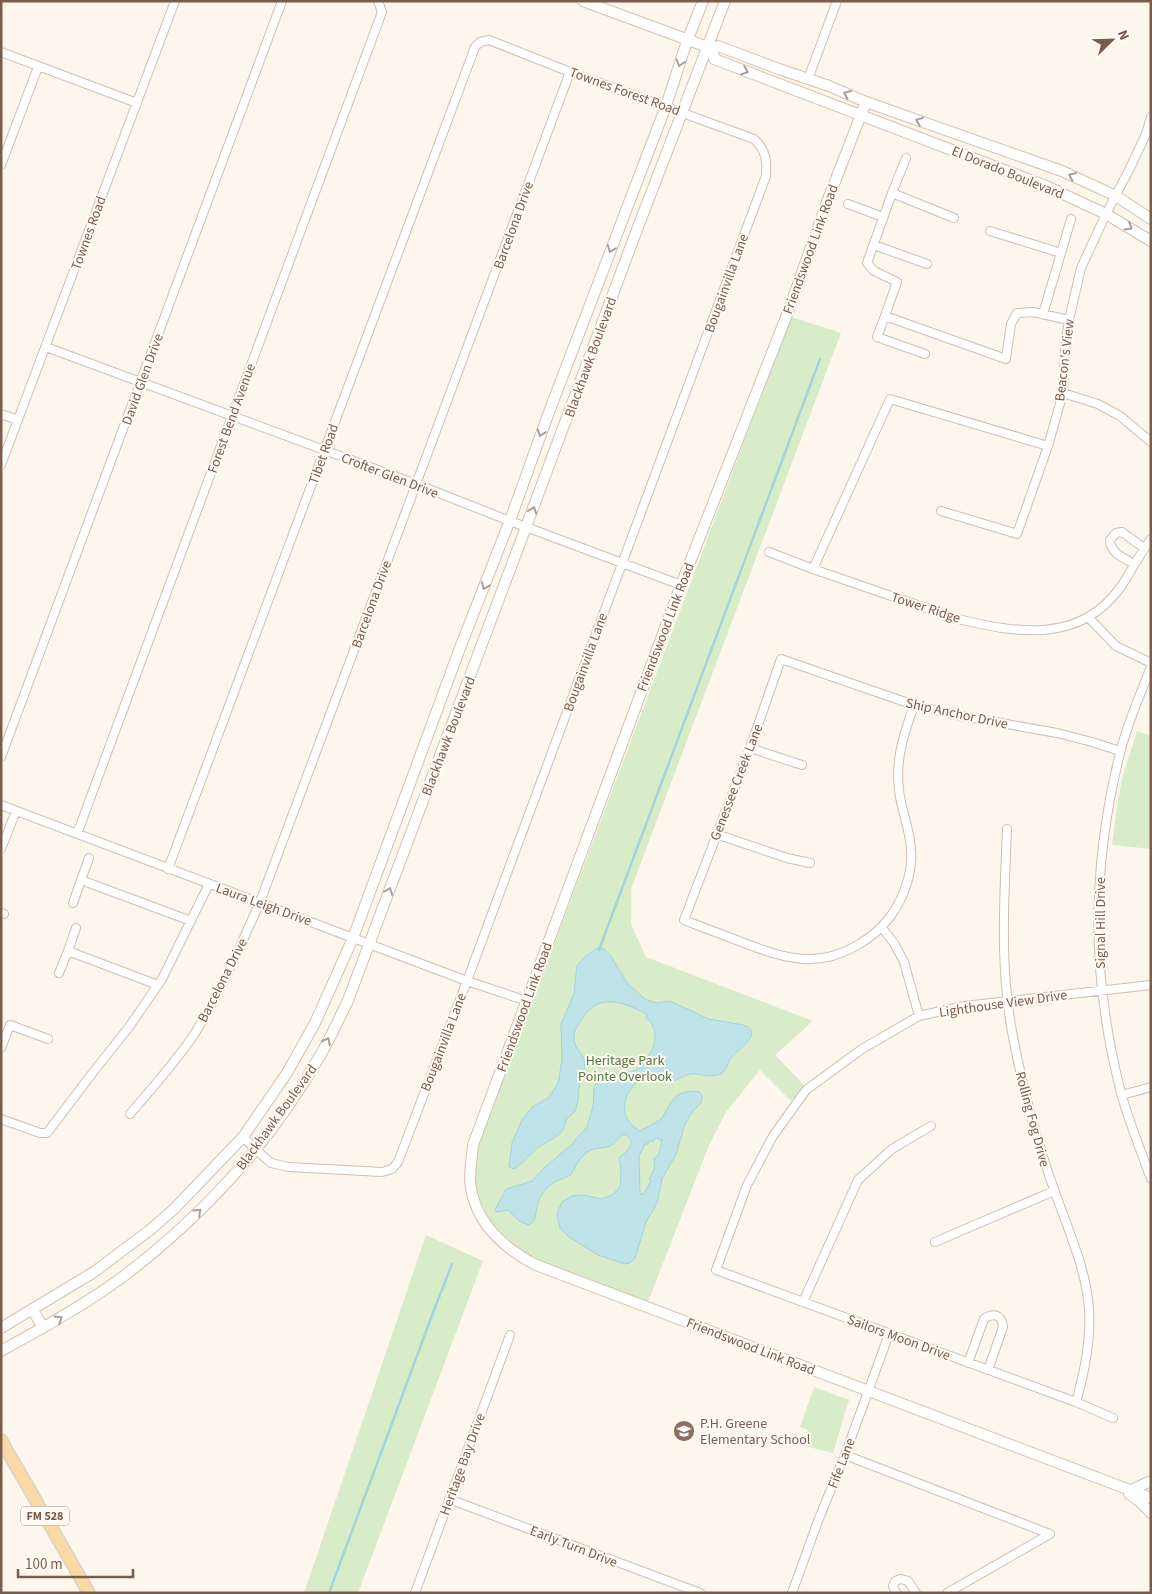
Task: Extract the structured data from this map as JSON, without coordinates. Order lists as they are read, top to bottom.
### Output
{
  "streets": {
    "main road": [
      "El Dorado Boulevard",
      "Friendswood Link Road",
      "Blackhawk Boulevard",
      "FM 528"
    ],
    "street": [
      "Townes Forest Road",
      "Barcelona Drive",
      "Townes Road",
      "Bougainvilla Lane",
      "Beacon's View",
      "David Glen Drive",
      "Forest Bend Avenue",
      "Tibet Road",
      "Crofter Glen Drive",
      "Tower Ridge",
      "Ship Anchor Drive",
      "Genessee Creek Lane",
      "Laura Leigh Drive",
      "Signal Hill Drive",
      "Lighthouse View Drive",
      "Rolling Fog Drive",
      "Sailors Moon Drive",
      "Fife Lane",
      "Heritage Bay Drive",
      "Early Turn Drive"
    ]
  },
  "crossings": [
    ["Townes Forest Road", "Barcelona Drive"],
    ["Townes Forest Road", "Bougainvilla Lane"],
    ["Townes Forest Road", "Blackhawk Boulevard"],
    ["Townes Forest Road", "Tibet Road"],
    ["El Dorado Boulevard", "Friendswood Link Road"],
    ["El Dorado Boulevard", "Beacon's View"],
    ["Barcelona Drive", "Crofter Glen Drive"],
    ["Barcelona Drive", "Laura Leigh Drive"],
    ["Townes Road", "Crofter Glen Drive"],
    ["Friendswood Link Road", "Crofter Glen Drive"],
    ["Friendswood Link Road", "Laura Leigh Drive"],
    ["Friendswood Link Road", "Fife Lane"],
    ["Bougainvilla Lane", "Blackhawk Boulevard"],
    ["Bougainvilla Lane", "Crofter Glen Drive"],
    ["Bougainvilla Lane", "Laura Leigh Drive"],
    ["Blackhawk Boulevard", "Crofter Glen Drive"],
    ["Blackhawk Boulevard", "Laura Leigh Drive"],
    ["David Glen Drive", "Crofter Glen Drive"],
    ["Forest Bend Avenue", "Crofter Glen Drive"],
    ["Forest Bend Avenue", "Laura Leigh Drive"],
    ["Tibet Road", "Crofter Glen Drive"],
    ["Tibet Road", "Laura Leigh Drive"],
    ["Ship Anchor Drive", "Genessee Creek Lane"],
    ["Ship Anchor Drive", "Signal Hill Drive"],
    ["Signal Hill Drive", "Lighthouse View Drive"],
    ["Lighthouse View Drive", "Rolling Fog Drive"],
    ["Lighthouse View Drive", "Sailors Moon Drive"],
    ["Rolling Fog Drive", "Sailors Moon Drive"],
    ["Sailors Moon Drive", "Fife Lane"],
    ["Heritage Bay Drive", "Early Turn Drive"]
  ],
  "parks": ["Heritage Park Pointe Overlook"],
  "places": {
    "school or university": ["P.H. Greene Elementary School"]
  },
  "scale_bar": "100 m",
  "north": "top right"
}
